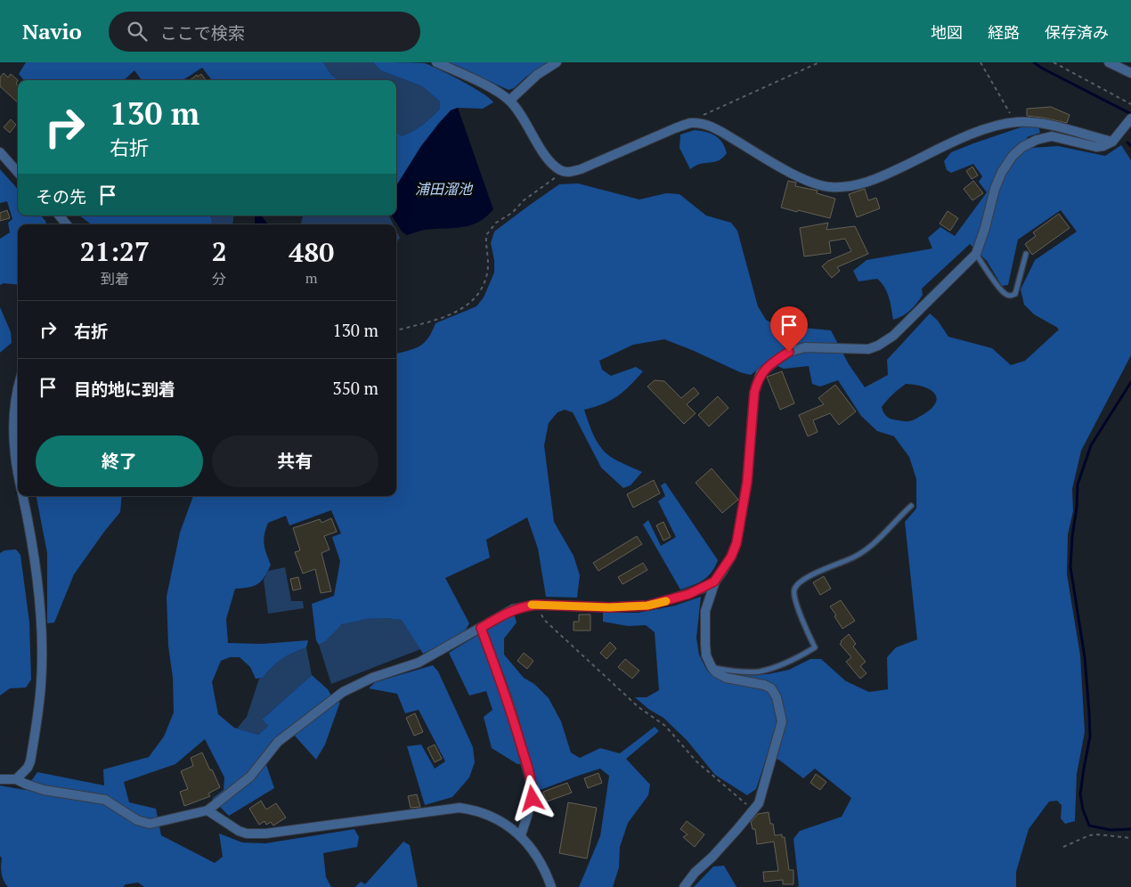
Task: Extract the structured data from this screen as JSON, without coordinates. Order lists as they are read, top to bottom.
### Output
{
  "water": ["浦田溜池"],
  "page": {
    "header": "Navio",
    "search": "ここで検索",
    "nav": ["地図", "経路", "保存済み"],
    "turn": ["130 m", "右折"],
    "then": "その先",
    "eta": [
      "21:27",
      "到着",
      "2",
      "分",
      "480",
      "m"
    ],
    "list": [
      {
        "name": "右折",
        "value": "130 m"
      },
      {
        "name": "目的地に到着",
        "value": "350 m"
      }
    ],
    "buttons": ["終了", "共有"]
  }
}
